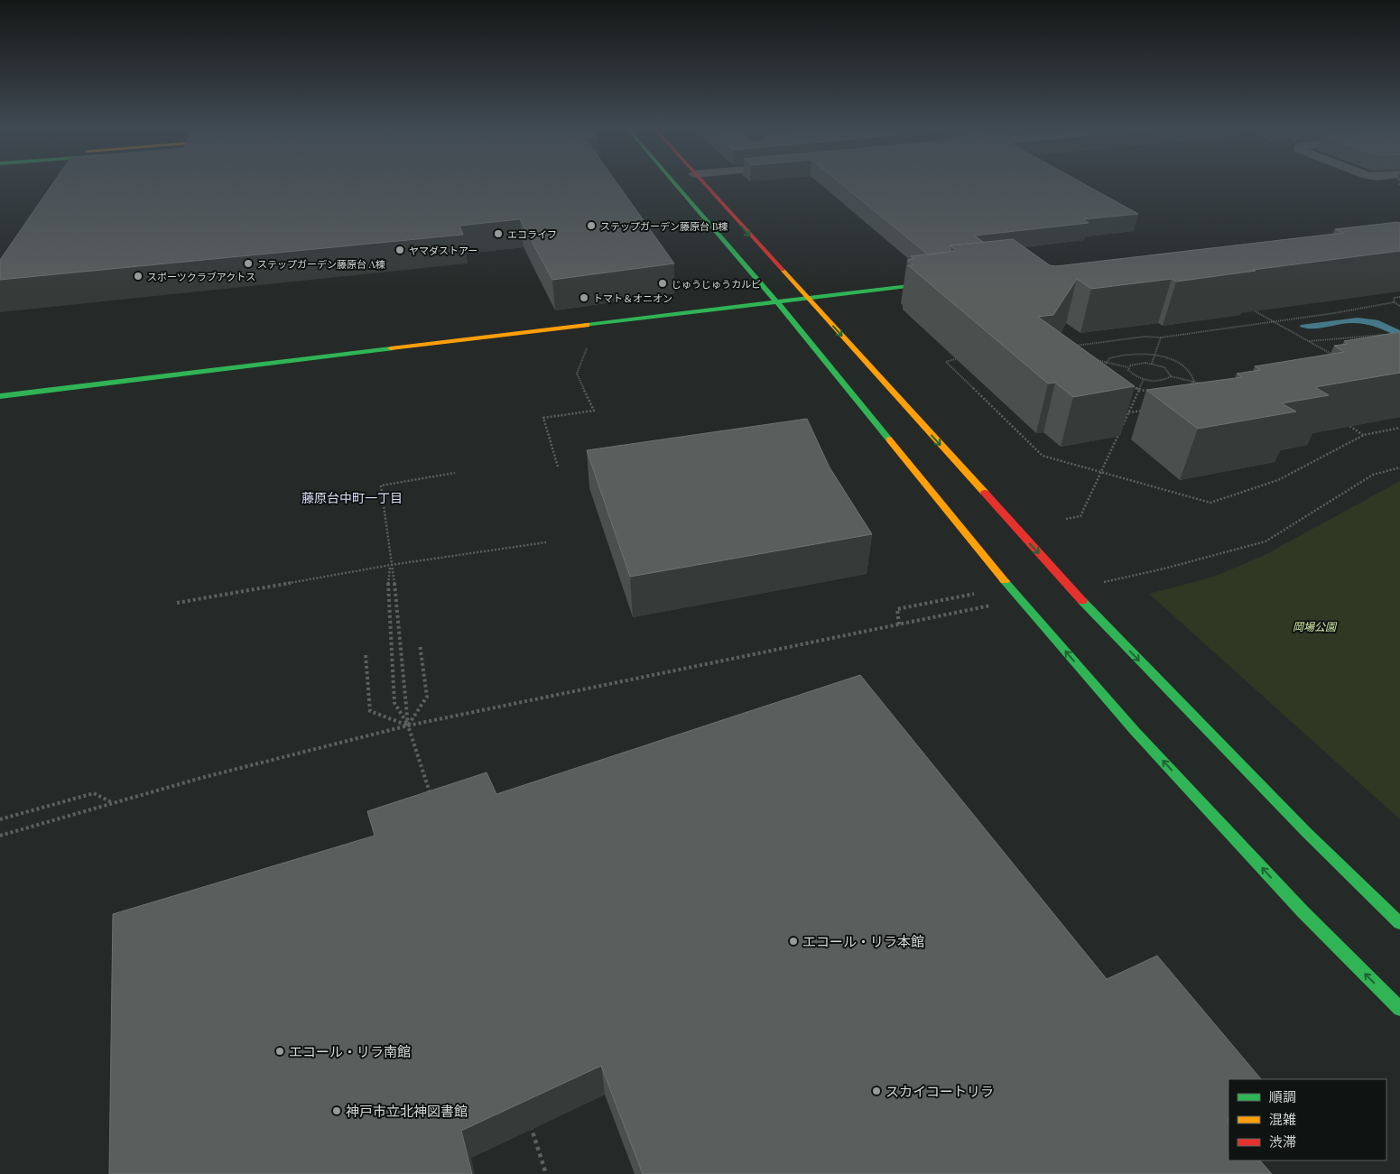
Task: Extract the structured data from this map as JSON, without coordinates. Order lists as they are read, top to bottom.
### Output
{
  "districts": ["藤原台中町一丁目"],
  "parks": ["岡場公園"],
  "places": [
    "ステップガーデン藤原台 B棟",
    "エコライフ",
    "ヤマダストアー",
    "ステップガーデン藤原台 A棟",
    "スポーツクラブアクトス",
    "じゅうじゅうカルビ",
    "トマト＆オニオン",
    "エコール・リラ本館",
    "エコール・リラ南館",
    "スカイコートリラ",
    "神戸市立北神図書館"
  ],
  "legend": ["順調", "混雑", "渋滞"]
}
